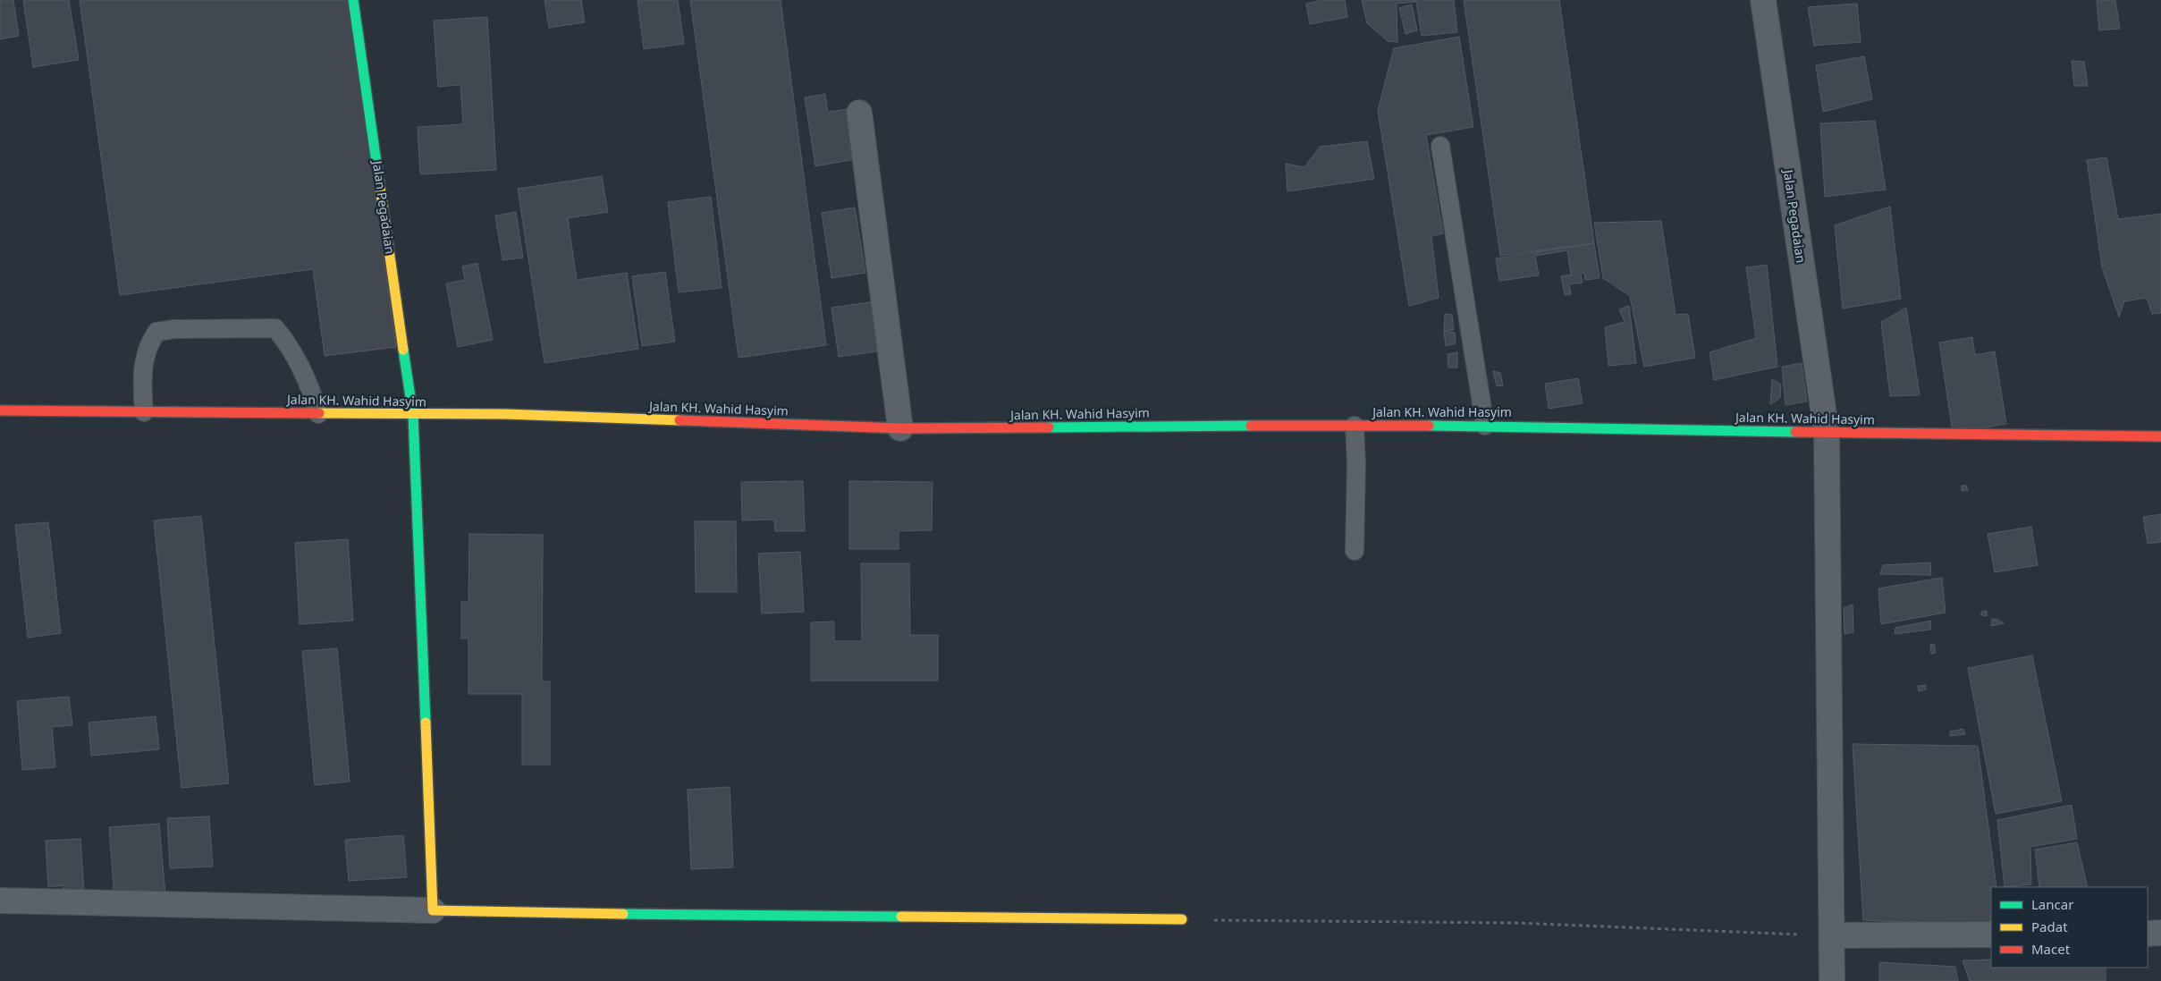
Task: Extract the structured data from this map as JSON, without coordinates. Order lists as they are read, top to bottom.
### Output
{
  "streets": {
    "main road": ["Jalan Pegadaian", "Jalan KH. Wahid Hasyim"]
  },
  "crossings": [
    ["Jalan Pegadaian", "Jalan KH. Wahid Hasyim"]
  ],
  "legend": ["Lancar", "Padat", "Macet"]
}
